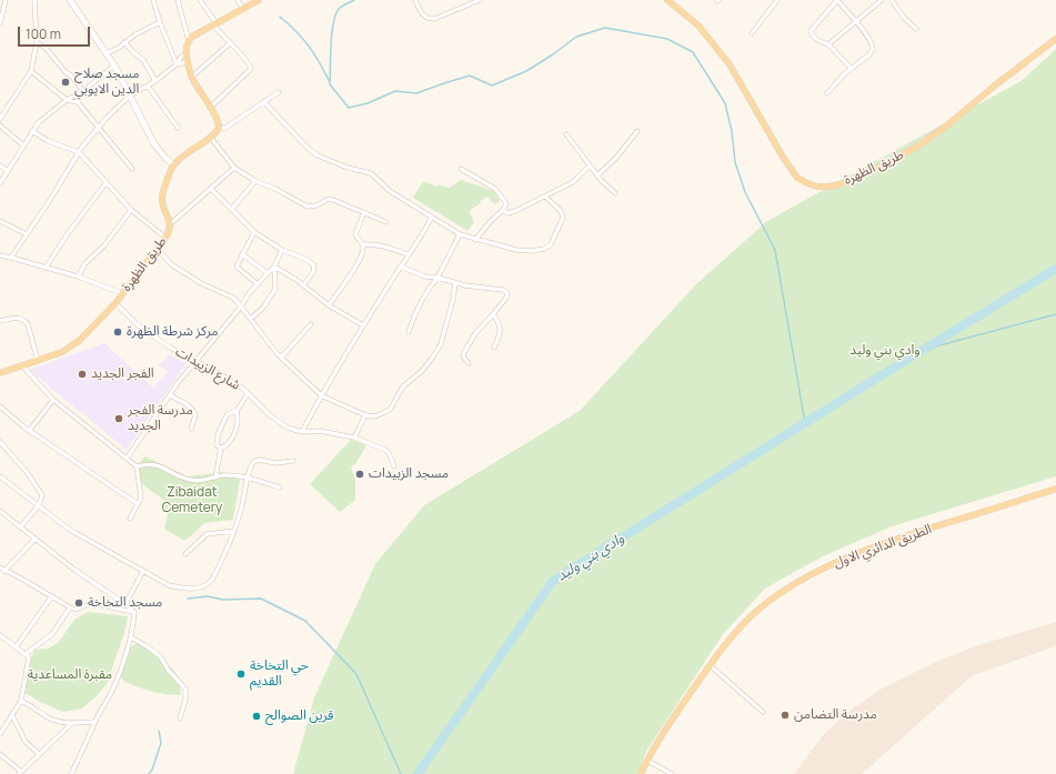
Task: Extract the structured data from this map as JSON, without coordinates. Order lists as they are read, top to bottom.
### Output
{
  "streets": {
    "main road": ["طريق الظهرة", "الطريق الدائري الاول"],
    "street": ["شارع الزبيدات"]
  },
  "crossings": [
    ["طريق الظهرة", "شارع الزبيدات"]
  ],
  "water": ["وادي بني وليد"],
  "parks": ["وادي بني وليد", "Zibaidat Cemetery", "مقبرة المساعدية"],
  "places": [
    "مسجد صلاح الدين الايوبي",
    "مركز شرطة الظهرة",
    "الفجر الجديد",
    "مدرسة الفجر الجديد",
    "مسجد الزبيدات",
    "مسجد التخاخة",
    "حي التخاخة القديم",
    "مدرسة التضامن",
    "قرين الصوالح"
  ],
  "scale_bar": "100 m"
}
